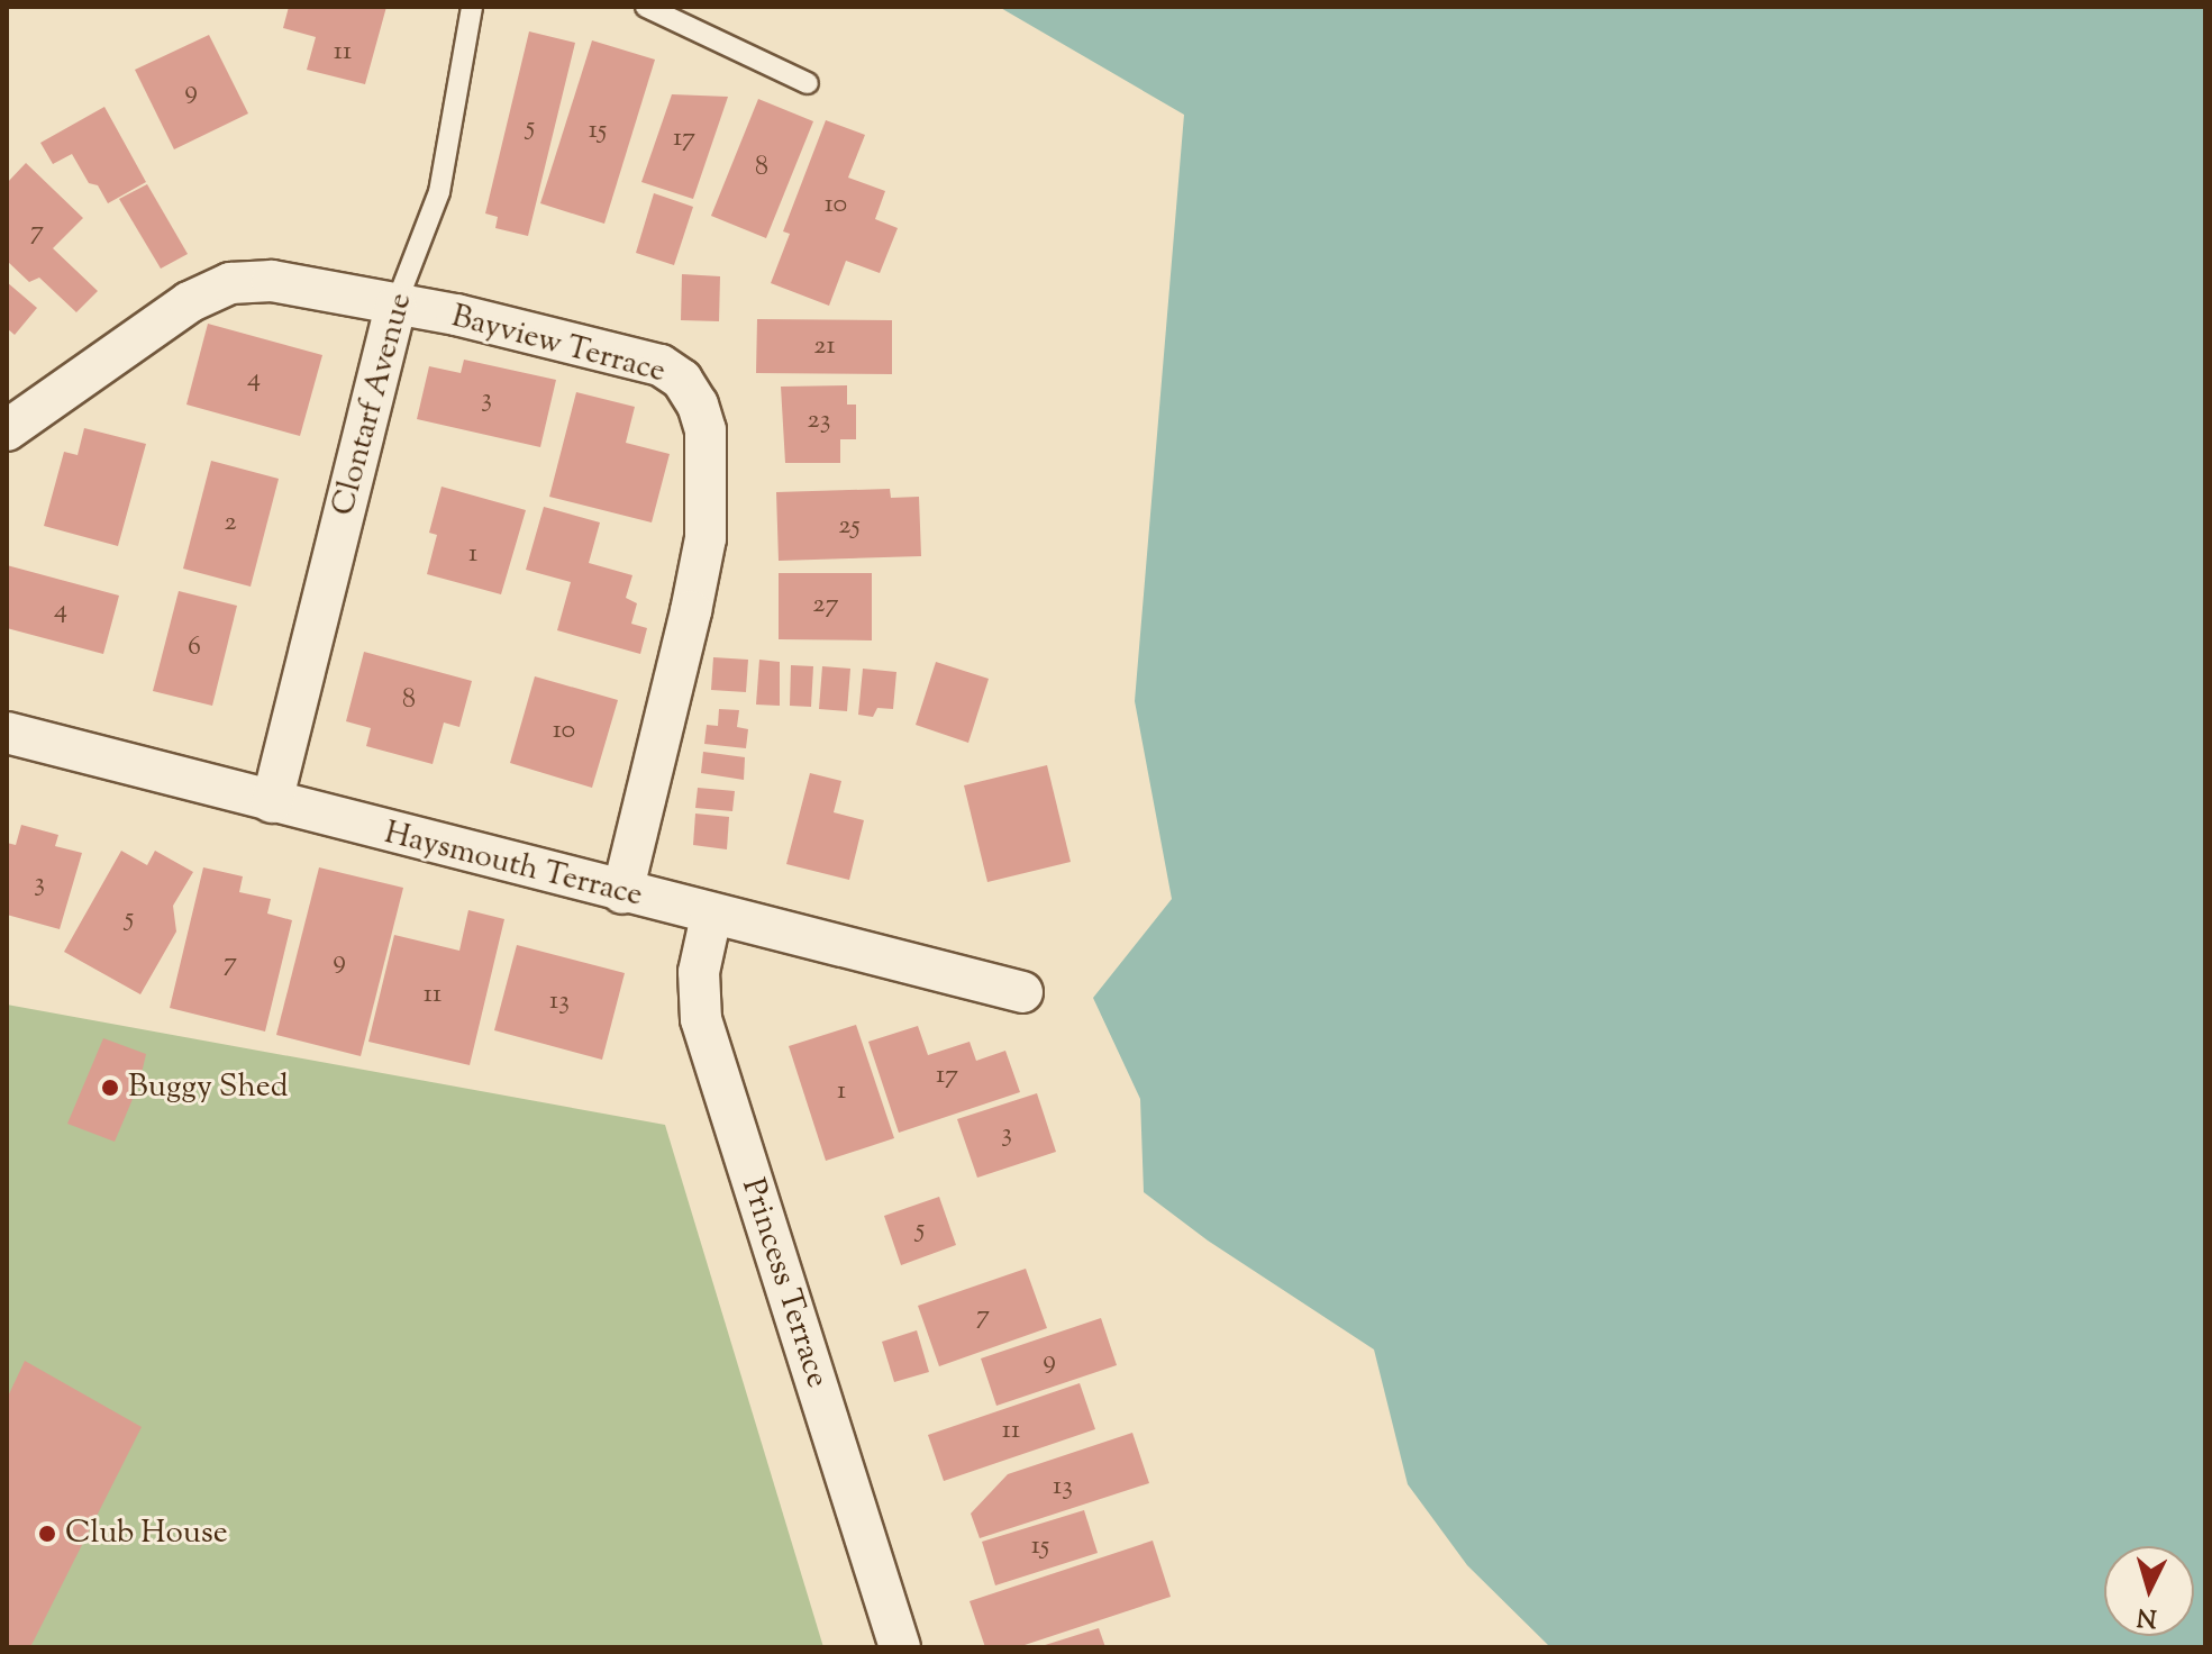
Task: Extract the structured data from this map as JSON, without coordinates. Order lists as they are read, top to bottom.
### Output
{
  "streets": {
    "street": [
      "Bayview Terrace",
      "Clontarf Avenue",
      "Haysmouth Terrace",
      "Princess Terrace"
    ]
  },
  "crossings": [
    ["Bayview Terrace", "Clontarf Avenue"],
    ["Bayview Terrace", "Haysmouth Terrace"],
    ["Clontarf Avenue", "Haysmouth Terrace"],
    ["Haysmouth Terrace", "Princess Terrace"]
  ],
  "places": ["Buggy Shed", "Club House"],
  "house_numbers": [
    "11",
    "9",
    "5",
    "15",
    "17",
    "8",
    "10",
    "7",
    "21",
    "4",
    "3",
    "23",
    "2",
    "25",
    "1",
    "27",
    "4",
    "6",
    "8",
    "10",
    "3",
    "5",
    "9",
    "7",
    "11",
    "13",
    "17",
    "1",
    "3",
    "5",
    "7",
    "9",
    "11",
    "13",
    "15"
  ],
  "north": "bottom"
}
